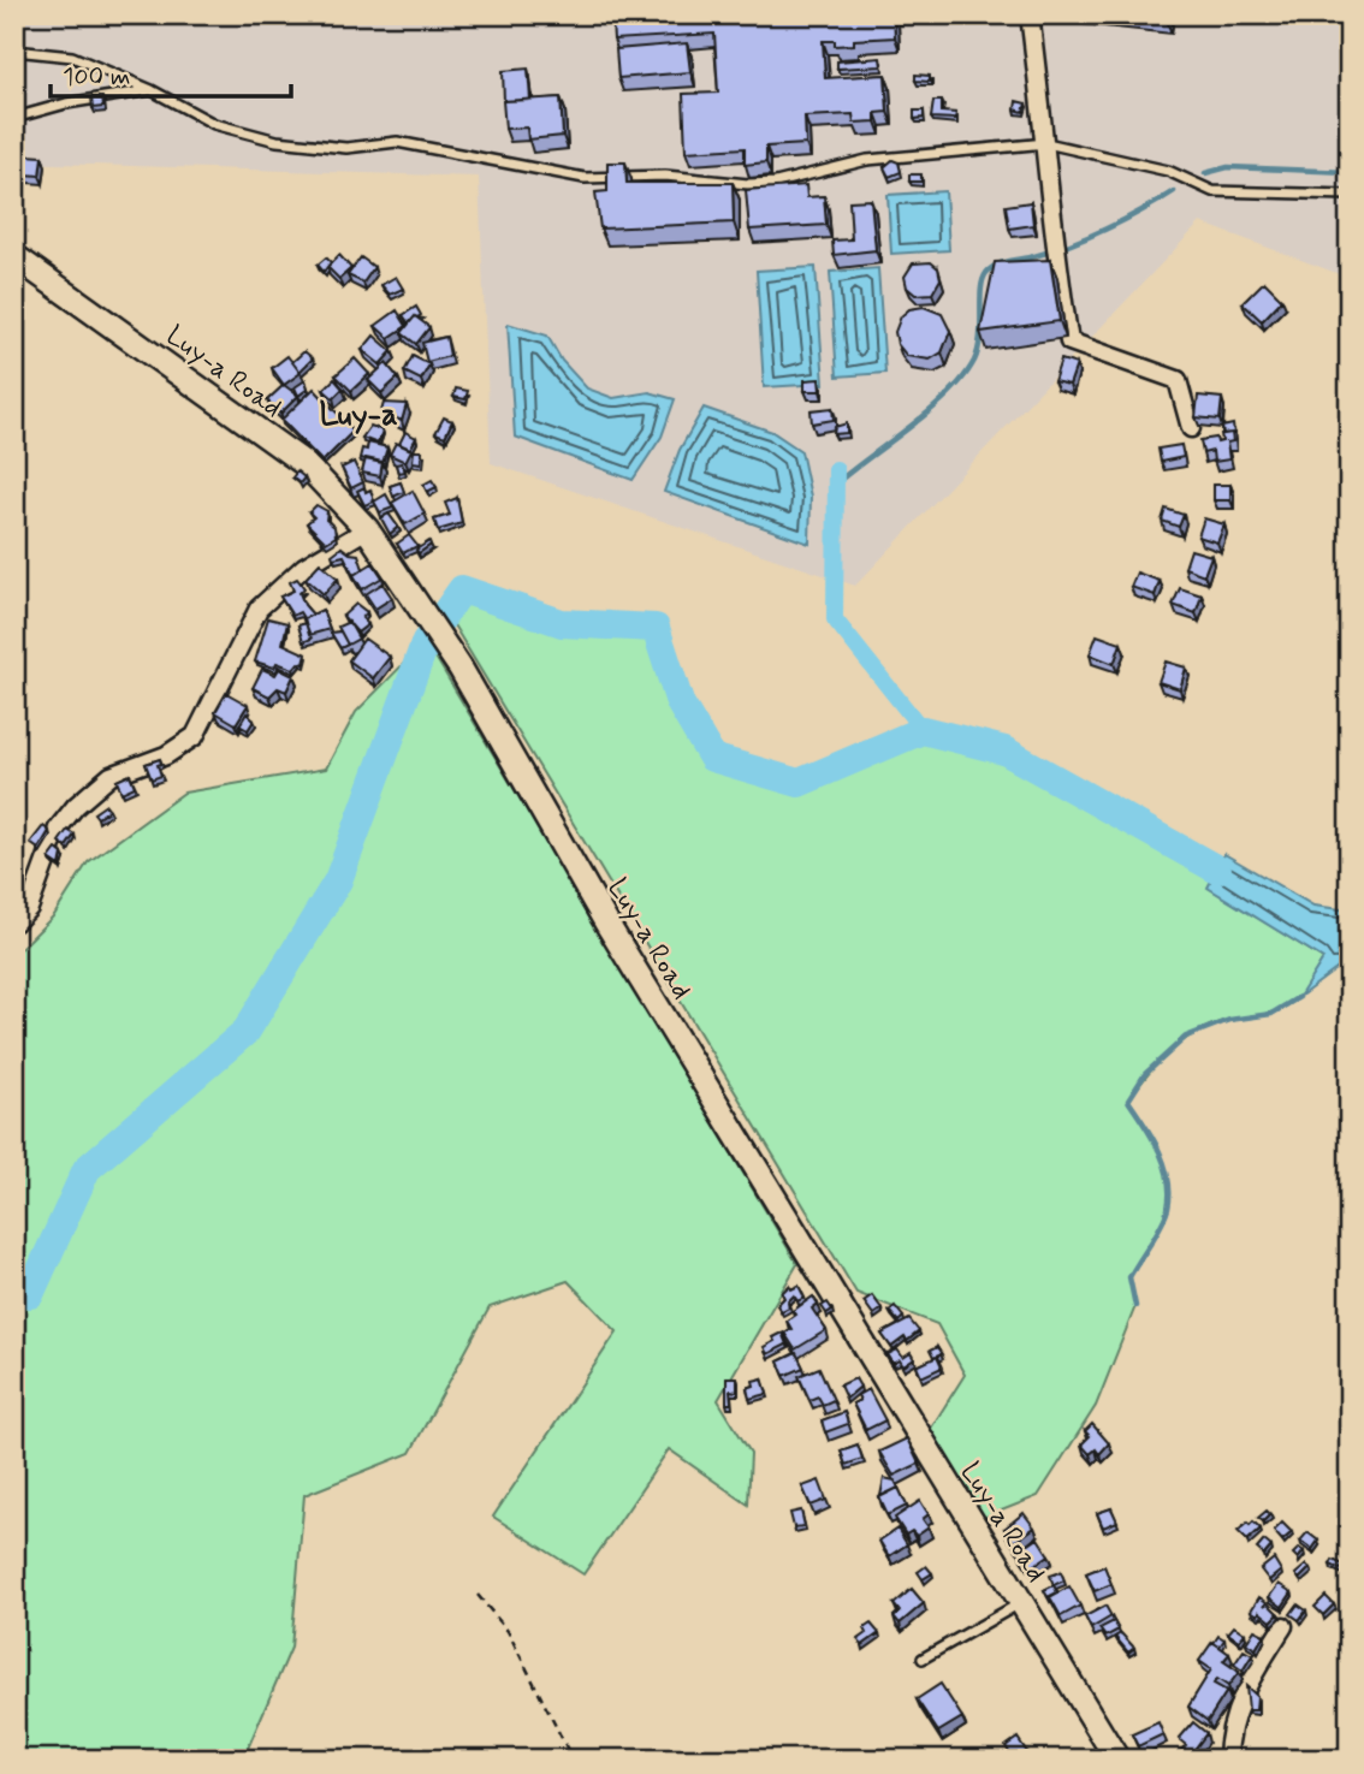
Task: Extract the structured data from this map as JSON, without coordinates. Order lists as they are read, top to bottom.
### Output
{
  "streets": {
    "main road": ["Luy-a Road"]
  },
  "districts": ["Luy-a"],
  "scale_bar": "100 m"
}
